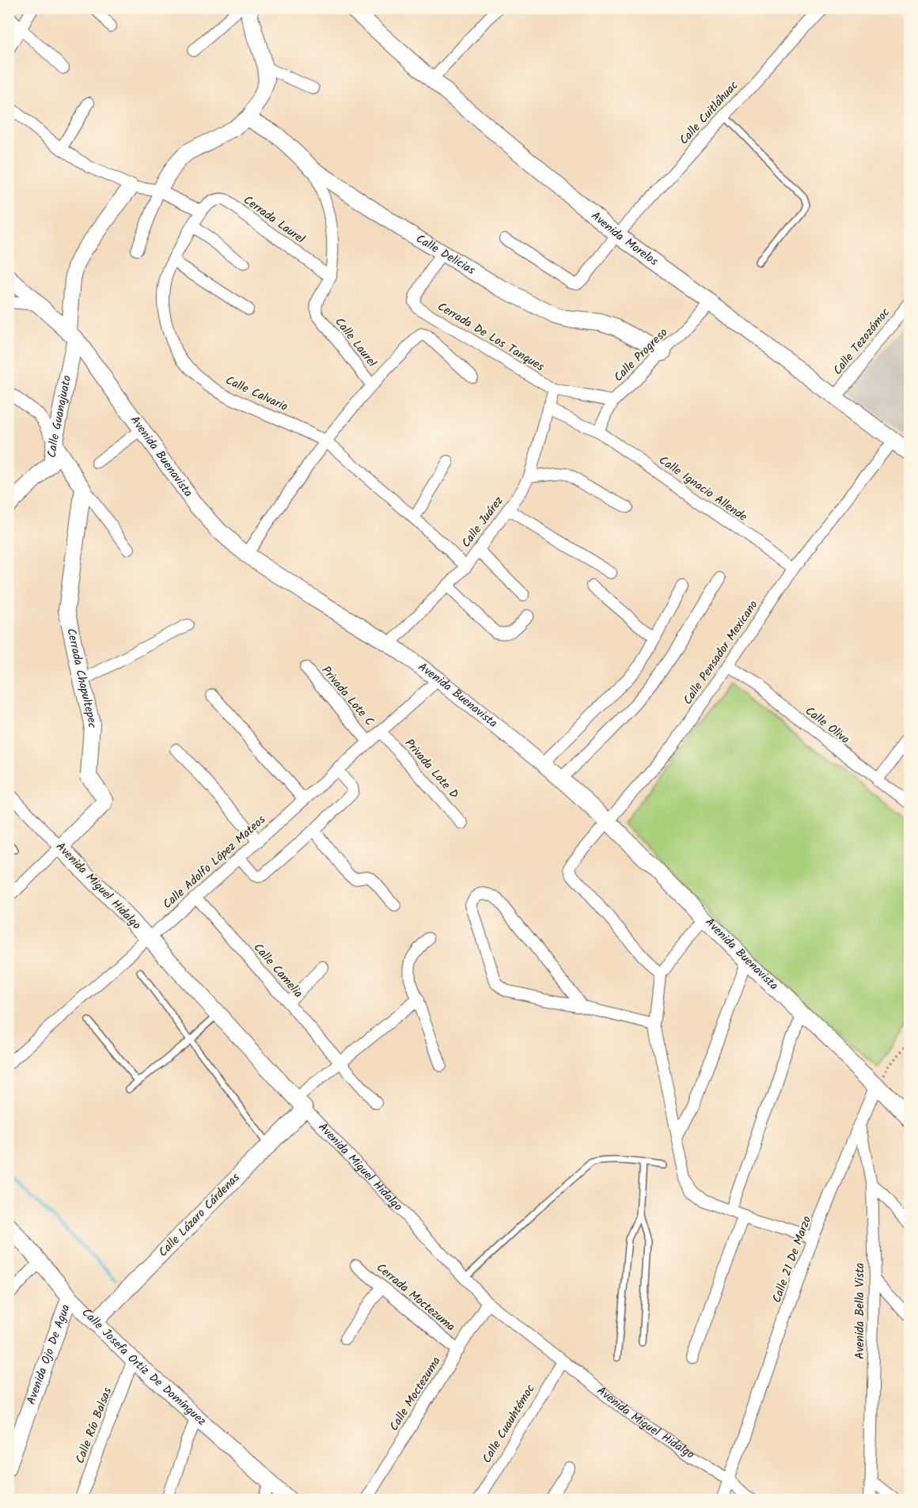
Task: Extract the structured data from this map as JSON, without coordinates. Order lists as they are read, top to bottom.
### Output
{
  "streets": {
    "street": [
      "Calle Cuitláhuac",
      "Cerrada Laurel",
      "Avenida Morelos",
      "Calle Delicias",
      "Cerrada De Los Tanques",
      "Calle Tezozómoc",
      "Calle Laurel",
      "Calle Progreso",
      "Calle Calvario",
      "Calle Guanajuato",
      "Avenida Buenavista",
      "Calle Ignacio Allende",
      "Calle Juárez",
      "Calle Pensador Mexicano",
      "Cerrada Chapultepec",
      "Privada Lote C",
      "Calle Olivo",
      "Privada Lote D",
      "Calle Adolfo López Mateos",
      "Avenida Miguel Hidalgo",
      "Calle Camelia",
      "Calle Lázaro Cárdenas",
      "Calle 21 De Marzo",
      "Cerrada Moctezuma",
      "Avenida Bella Vista",
      "Avenida Ojo De Agua",
      "Calle Josefa Ortiz De Domínguez",
      "Calle Moctezuma",
      "Calle Cuauhtémoc",
      "Calle Río Balsas"
    ]
  },
  "crossings": [
    ["Calle Cuitláhuac", "Avenida Morelos"],
    ["Cerrada Laurel", "Calle Laurel"],
    ["Cerrada Laurel", "Calle Calvario"],
    ["Avenida Morelos", "Calle Tezozómoc"],
    ["Avenida Morelos", "Calle Progreso"],
    ["Avenida Morelos", "Calle Pensador Mexicano"],
    ["Calle Delicias", "Cerrada De Los Tanques"],
    ["Calle Delicias", "Calle Laurel"],
    ["Calle Delicias", "Calle Progreso"],
    ["Cerrada De Los Tanques", "Calle Progreso"],
    ["Cerrada De Los Tanques", "Calle Juárez"],
    ["Calle Laurel", "Calle Calvario"],
    ["Calle Laurel", "Avenida Buenavista"],
    ["Calle Progreso", "Calle Ignacio Allende"],
    ["Calle Calvario", "Calle Juárez"],
    ["Calle Guanajuato", "Avenida Buenavista"],
    ["Avenida Buenavista", "Calle Juárez"],
    ["Avenida Buenavista", "Calle Pensador Mexicano"],
    ["Avenida Buenavista", "Calle Adolfo López Mateos"],
    ["Avenida Buenavista", "Calle 21 De Marzo"],
    ["Calle Ignacio Allende", "Calle Juárez"],
    ["Calle Ignacio Allende", "Calle Pensador Mexicano"],
    ["Calle Pensador Mexicano", "Calle Olivo"],
    ["Cerrada Chapultepec", "Avenida Miguel Hidalgo"],
    ["Privada Lote C", "Calle Adolfo López Mateos"],
    ["Privada Lote D", "Calle Adolfo López Mateos"],
    ["Calle Adolfo López Mateos", "Avenida Miguel Hidalgo"],
    ["Calle Adolfo López Mateos", "Calle Camelia"],
    ["Avenida Miguel Hidalgo", "Calle Lázaro Cárdenas"],
    ["Avenida Miguel Hidalgo", "Calle 21 De Marzo"],
    ["Avenida Miguel Hidalgo", "Calle Moctezuma"],
    ["Avenida Miguel Hidalgo", "Calle Cuauhtémoc"],
    ["Calle Lázaro Cárdenas", "Calle Josefa Ortiz De Domínguez"],
    ["Calle 21 De Marzo", "Avenida Bella Vista"],
    ["Cerrada Moctezuma", "Calle Moctezuma"],
    ["Avenida Ojo De Agua", "Calle Josefa Ortiz De Domínguez"],
    ["Calle Josefa Ortiz De Domínguez", "Calle Río Balsas"]
  ]
}
